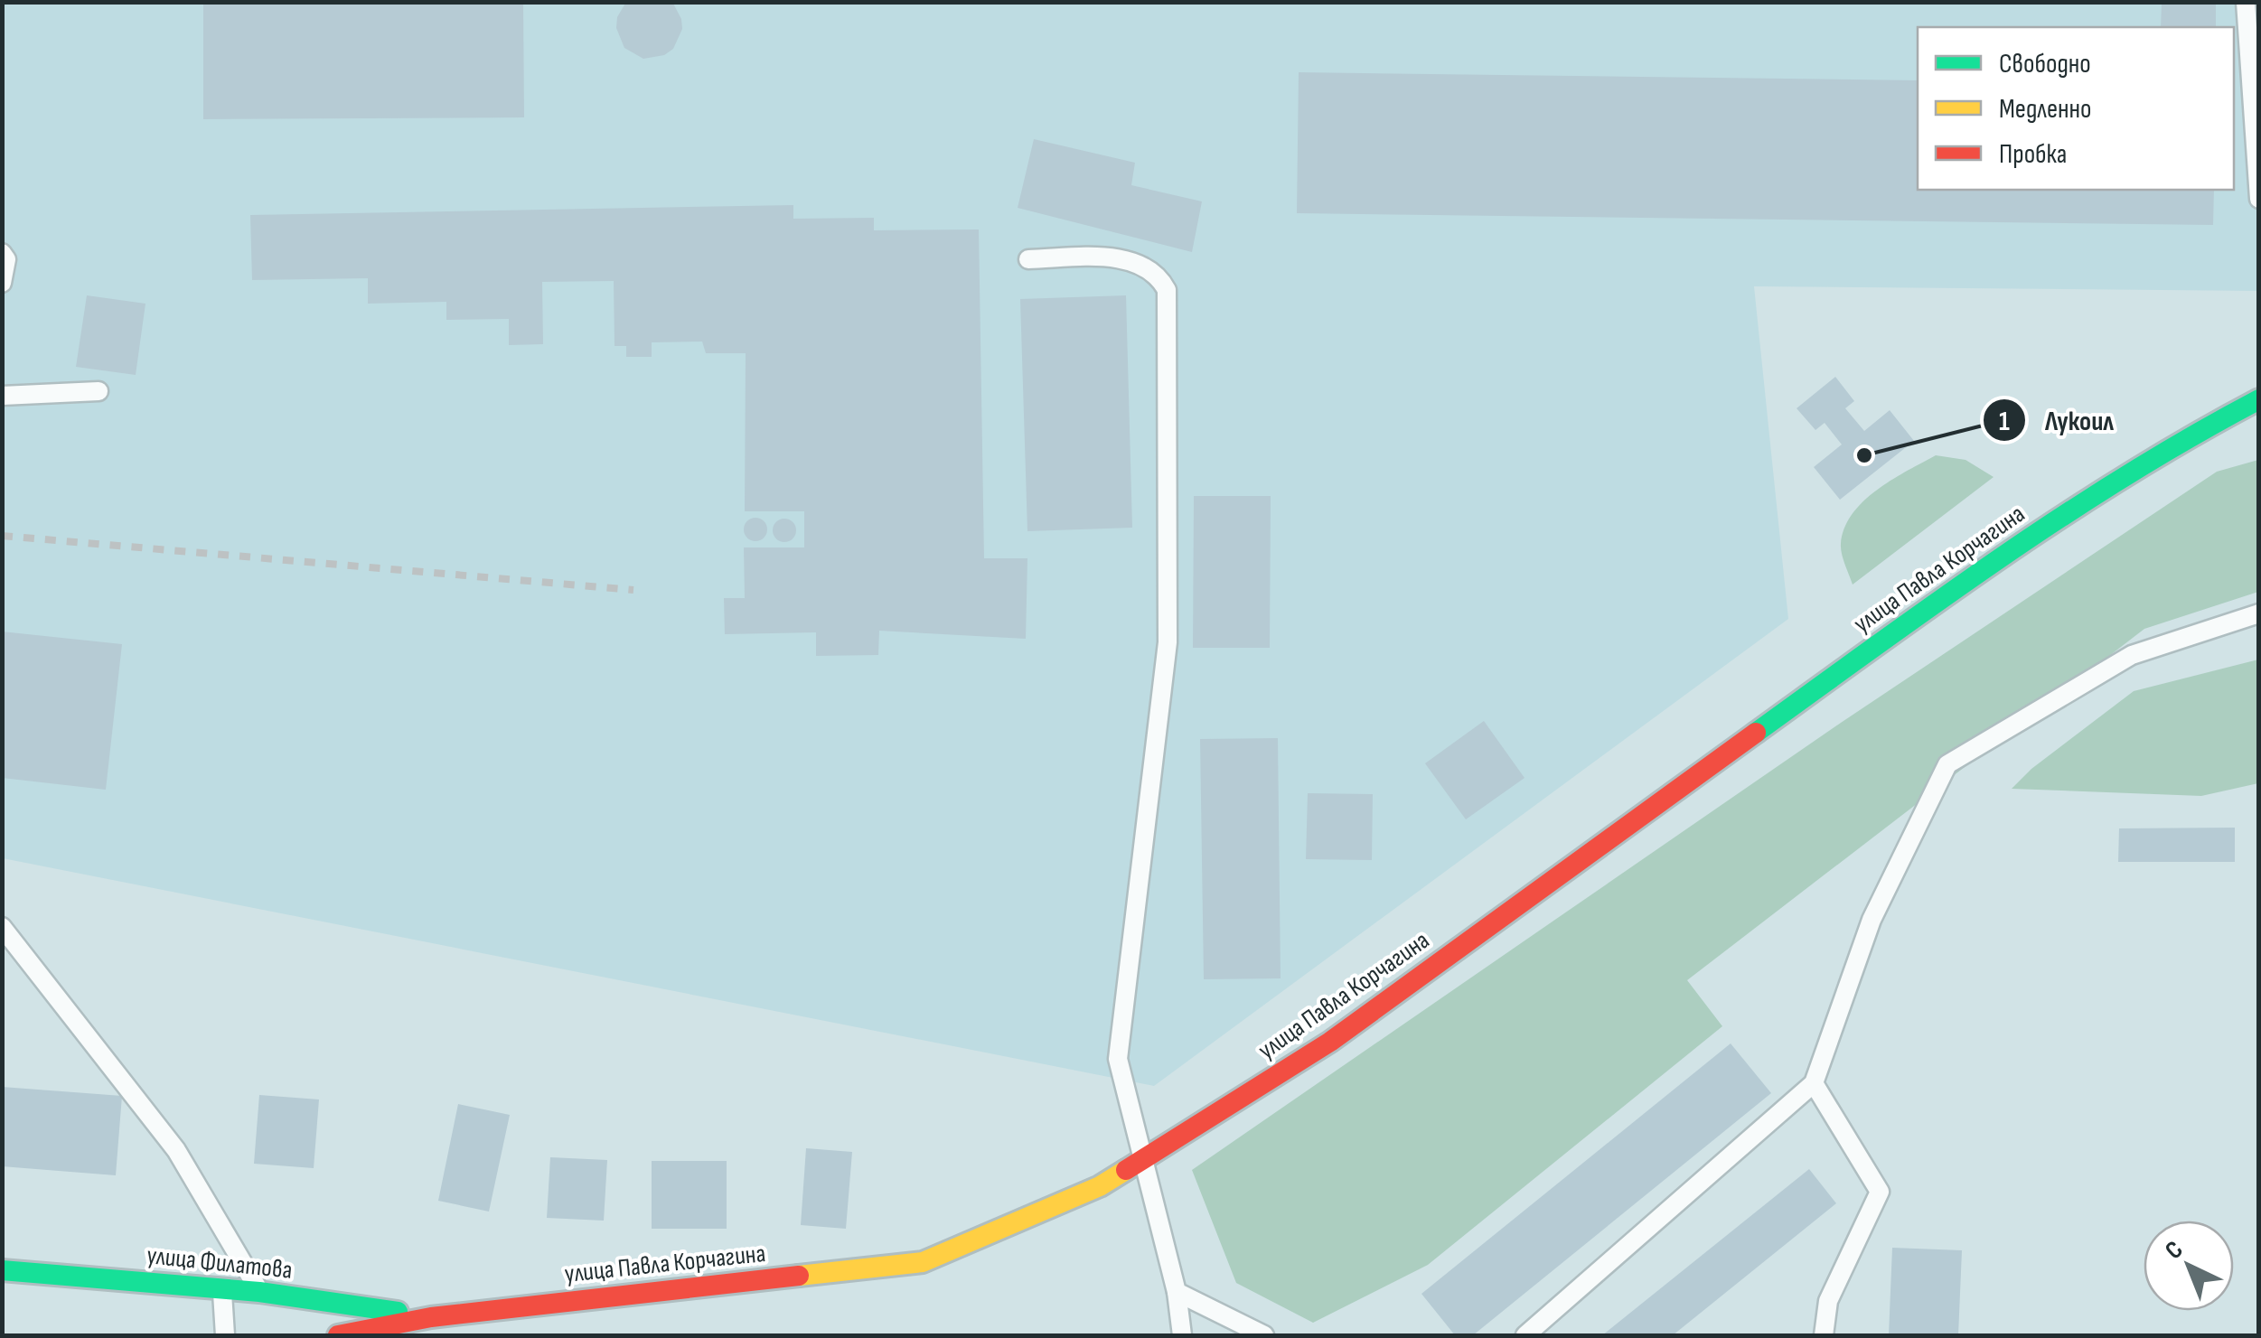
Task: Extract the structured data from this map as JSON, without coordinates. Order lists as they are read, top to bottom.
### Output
{
  "streets": {
    "main road": ["улица Павла Корчагина", "улица Филатова"]
  },
  "crossings": [
    ["улица Павла Корчагина", "улица Филатова"]
  ],
  "places": ["Лукоил"],
  "legend": ["Свободно", "Медленно", "Пробка"],
  "north": "top left"
}
